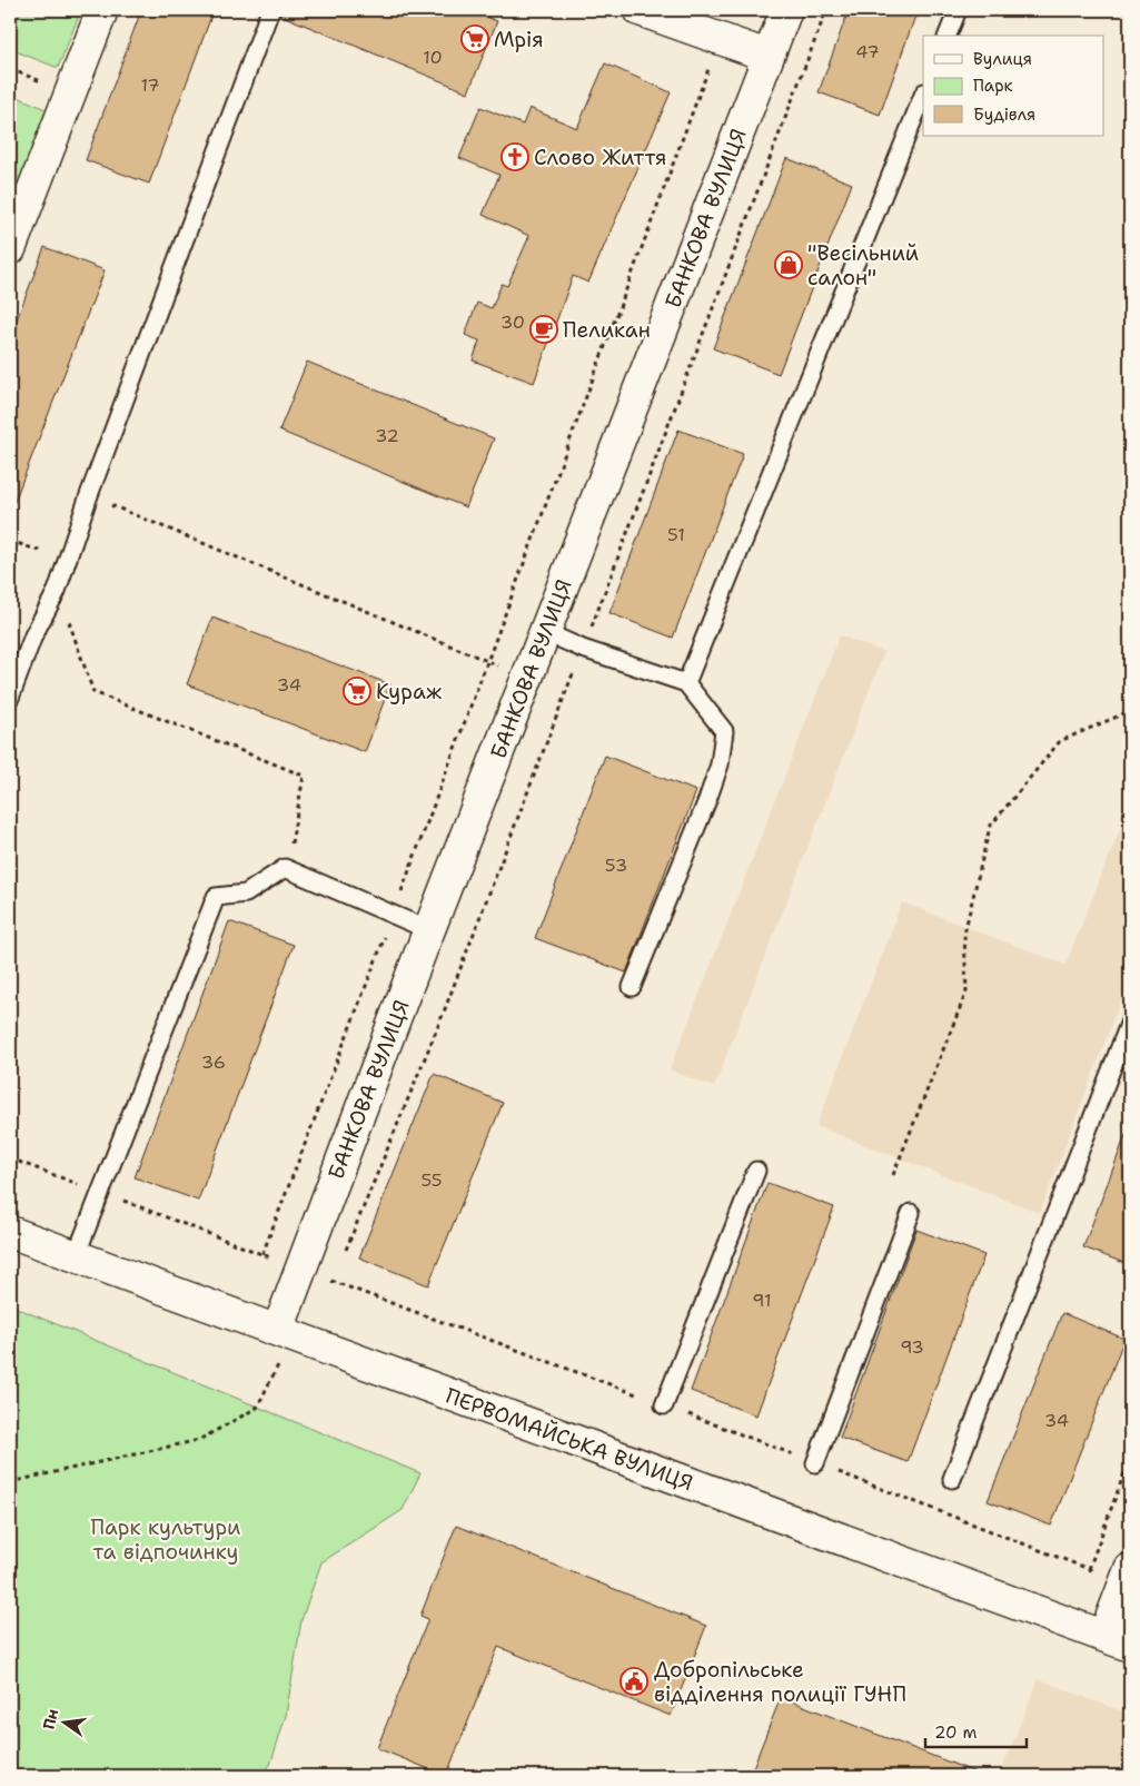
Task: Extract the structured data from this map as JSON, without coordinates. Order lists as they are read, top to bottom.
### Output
{
  "streets": {
    "street": ["БАНКОВА ВУЛИЦЯ", "ПЕРВОМАЙСЬКА ВУЛИЦЯ"]
  },
  "crossings": [
    ["БАНКОВА ВУЛИЦЯ", "ПЕРВОМАЙСЬКА ВУЛИЦЯ"]
  ],
  "parks": ["Парк культури та відпочинку"],
  "places": {
    "supermarket": ["Мрія", "Кураж"],
    "church": ["Слово Життя"],
    "shop": ["\"Весільний салон\""],
    "cafe": ["Пеликан"],
    "public building": ["Добропільське відділення полиції ГУНП"]
  },
  "house_numbers": [
    "47",
    "10",
    "17",
    "30",
    "32",
    "51",
    "34",
    "53",
    "36",
    "55",
    "91",
    "93",
    "34"
  ],
  "legend": ["Вулиця", "Парк", "Будівля"],
  "scale_bar": "20 m",
  "north": "left"
}
